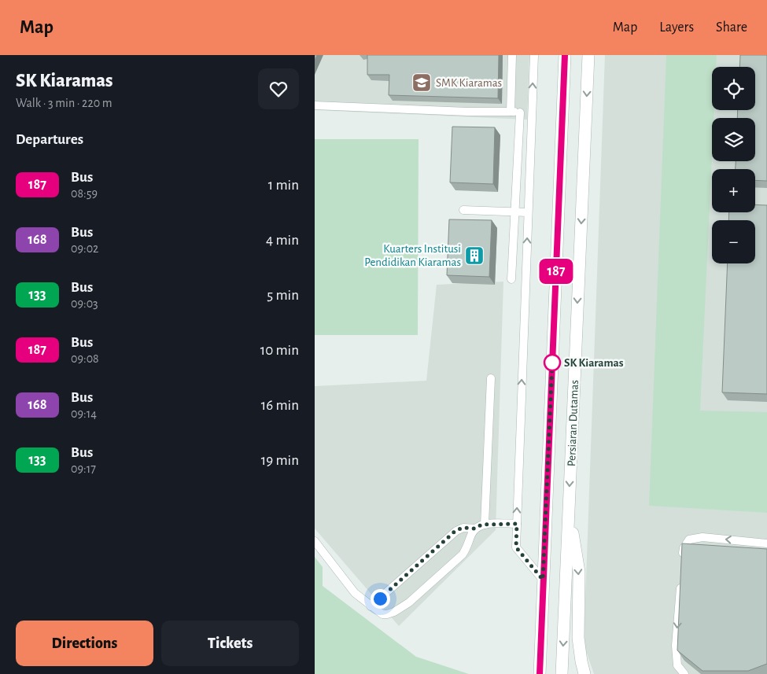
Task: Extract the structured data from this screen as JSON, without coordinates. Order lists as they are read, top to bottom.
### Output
{
  "streets": {
    "street": ["Persiaran Dutamas"]
  },
  "places": {
    "school or university": ["SMK Kiaramas"],
    "building": ["Kuarters Institusi Pendidikan Kiaramas"],
    "other": ["SK Kiaramas"]
  },
  "lines": ["bus line 187"],
  "page": {
    "header": "Map",
    "nav": ["Map", "Layers", "Share"],
    "heading": [
      ["SK Kiaramas", "Walk · 3 min · 220 m"],
      "Departures"
    ],
    "on_map": "187",
    "map_buttons": ["+", "−"],
    "list": [
      {
        "mark": "187",
        "name": "Bus",
        "note": "08:59",
        "value": "1 min"
      },
      {
        "mark": "168",
        "name": "Bus",
        "note": "09:02",
        "value": "4 min"
      },
      {
        "mark": "133",
        "name": "Bus",
        "note": "09:03",
        "value": "5 min"
      },
      {
        "mark": "187",
        "name": "Bus",
        "note": "09:08",
        "value": "10 min"
      },
      {
        "mark": "168",
        "name": "Bus",
        "note": "09:14",
        "value": "16 min"
      },
      {
        "mark": "133",
        "name": "Bus",
        "note": "09:17",
        "value": "19 min"
      }
    ],
    "buttons": ["Directions", "Tickets"]
  }
}
